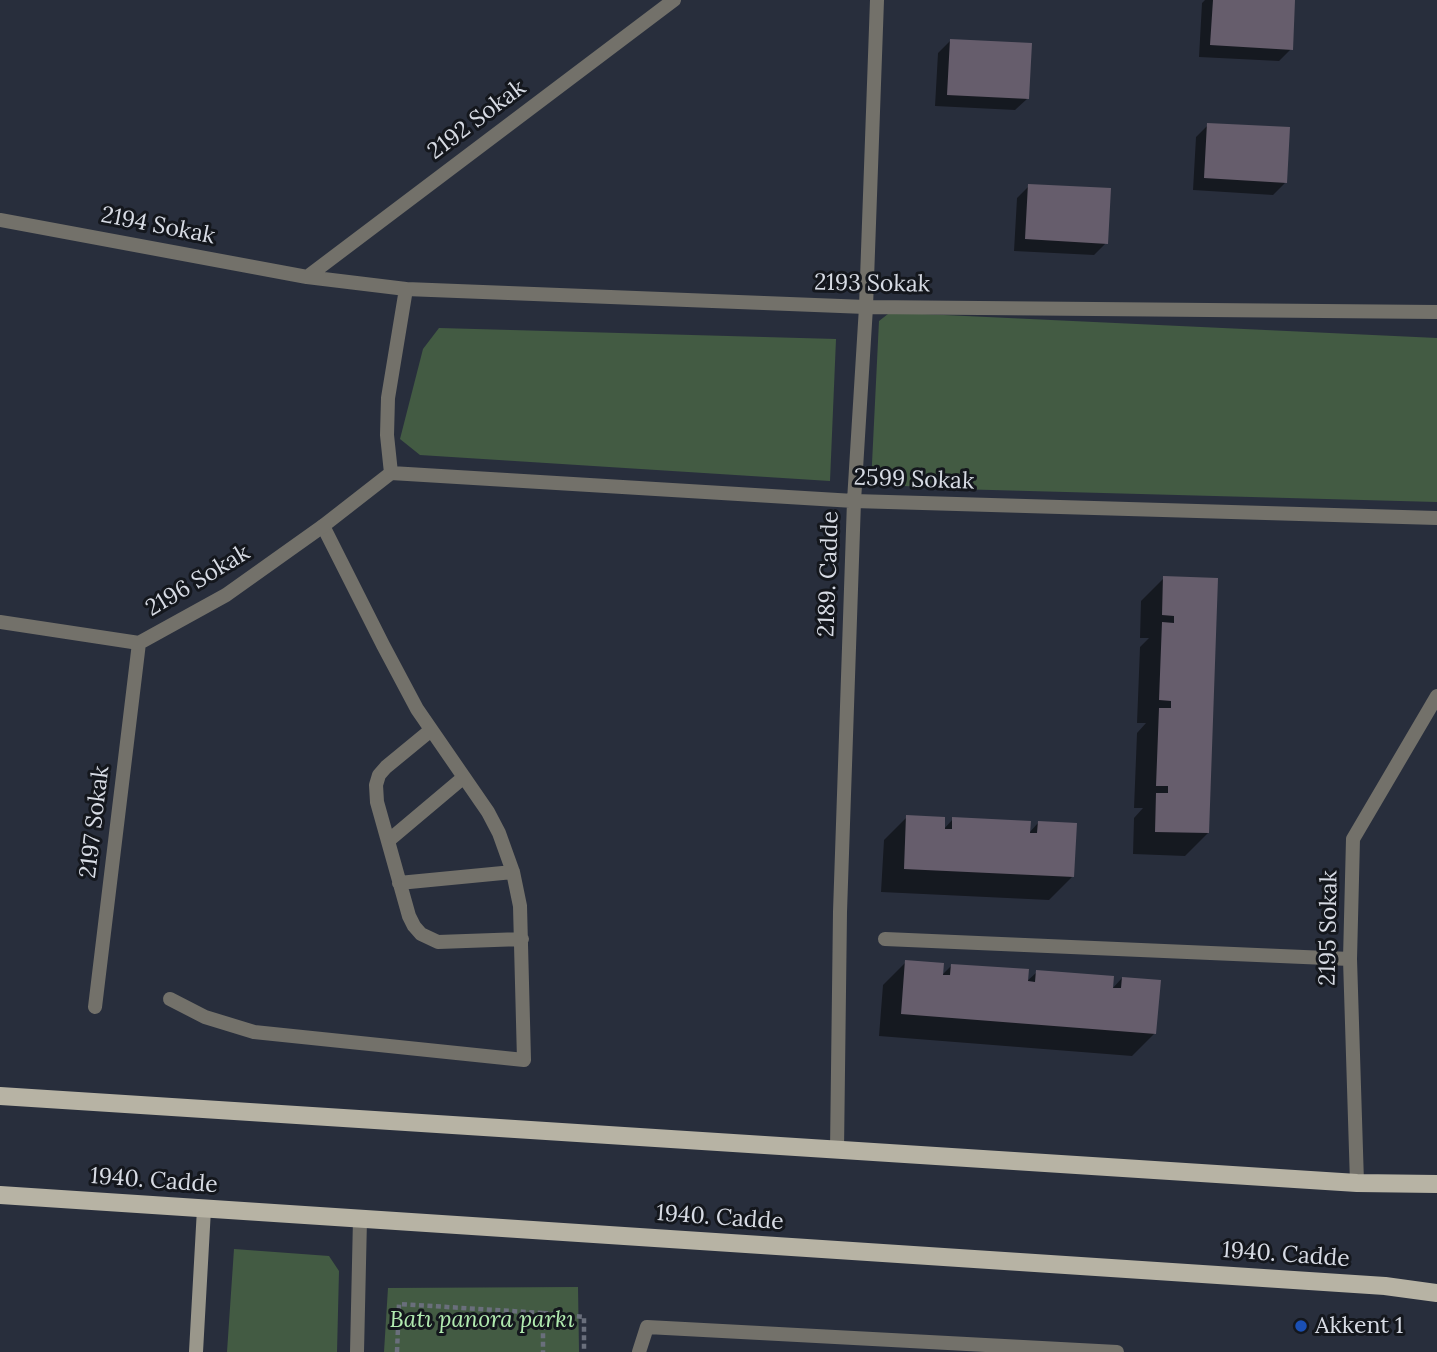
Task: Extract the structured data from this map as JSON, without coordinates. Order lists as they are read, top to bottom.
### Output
{
  "streets": {
    "main road": ["1940. Cadde"],
    "street": [
      "2192 Sokak",
      "2194 Sokak",
      "2193 Sokak",
      "2599 Sokak",
      "2189. Cadde",
      "2196 Sokak",
      "2197 Sokak",
      "2195 Sokak"
    ]
  },
  "crossings": [
    ["2192 Sokak", "2194 Sokak"],
    ["2192 Sokak", "2193 Sokak"],
    ["2194 Sokak", "2193 Sokak"],
    ["2193 Sokak", "2189. Cadde"],
    ["2599 Sokak", "2189. Cadde"],
    ["2599 Sokak", "2196 Sokak"],
    ["2196 Sokak", "2197 Sokak"]
  ],
  "parks": ["Batı panora parkı"],
  "places": ["Akkent 1"]
}
